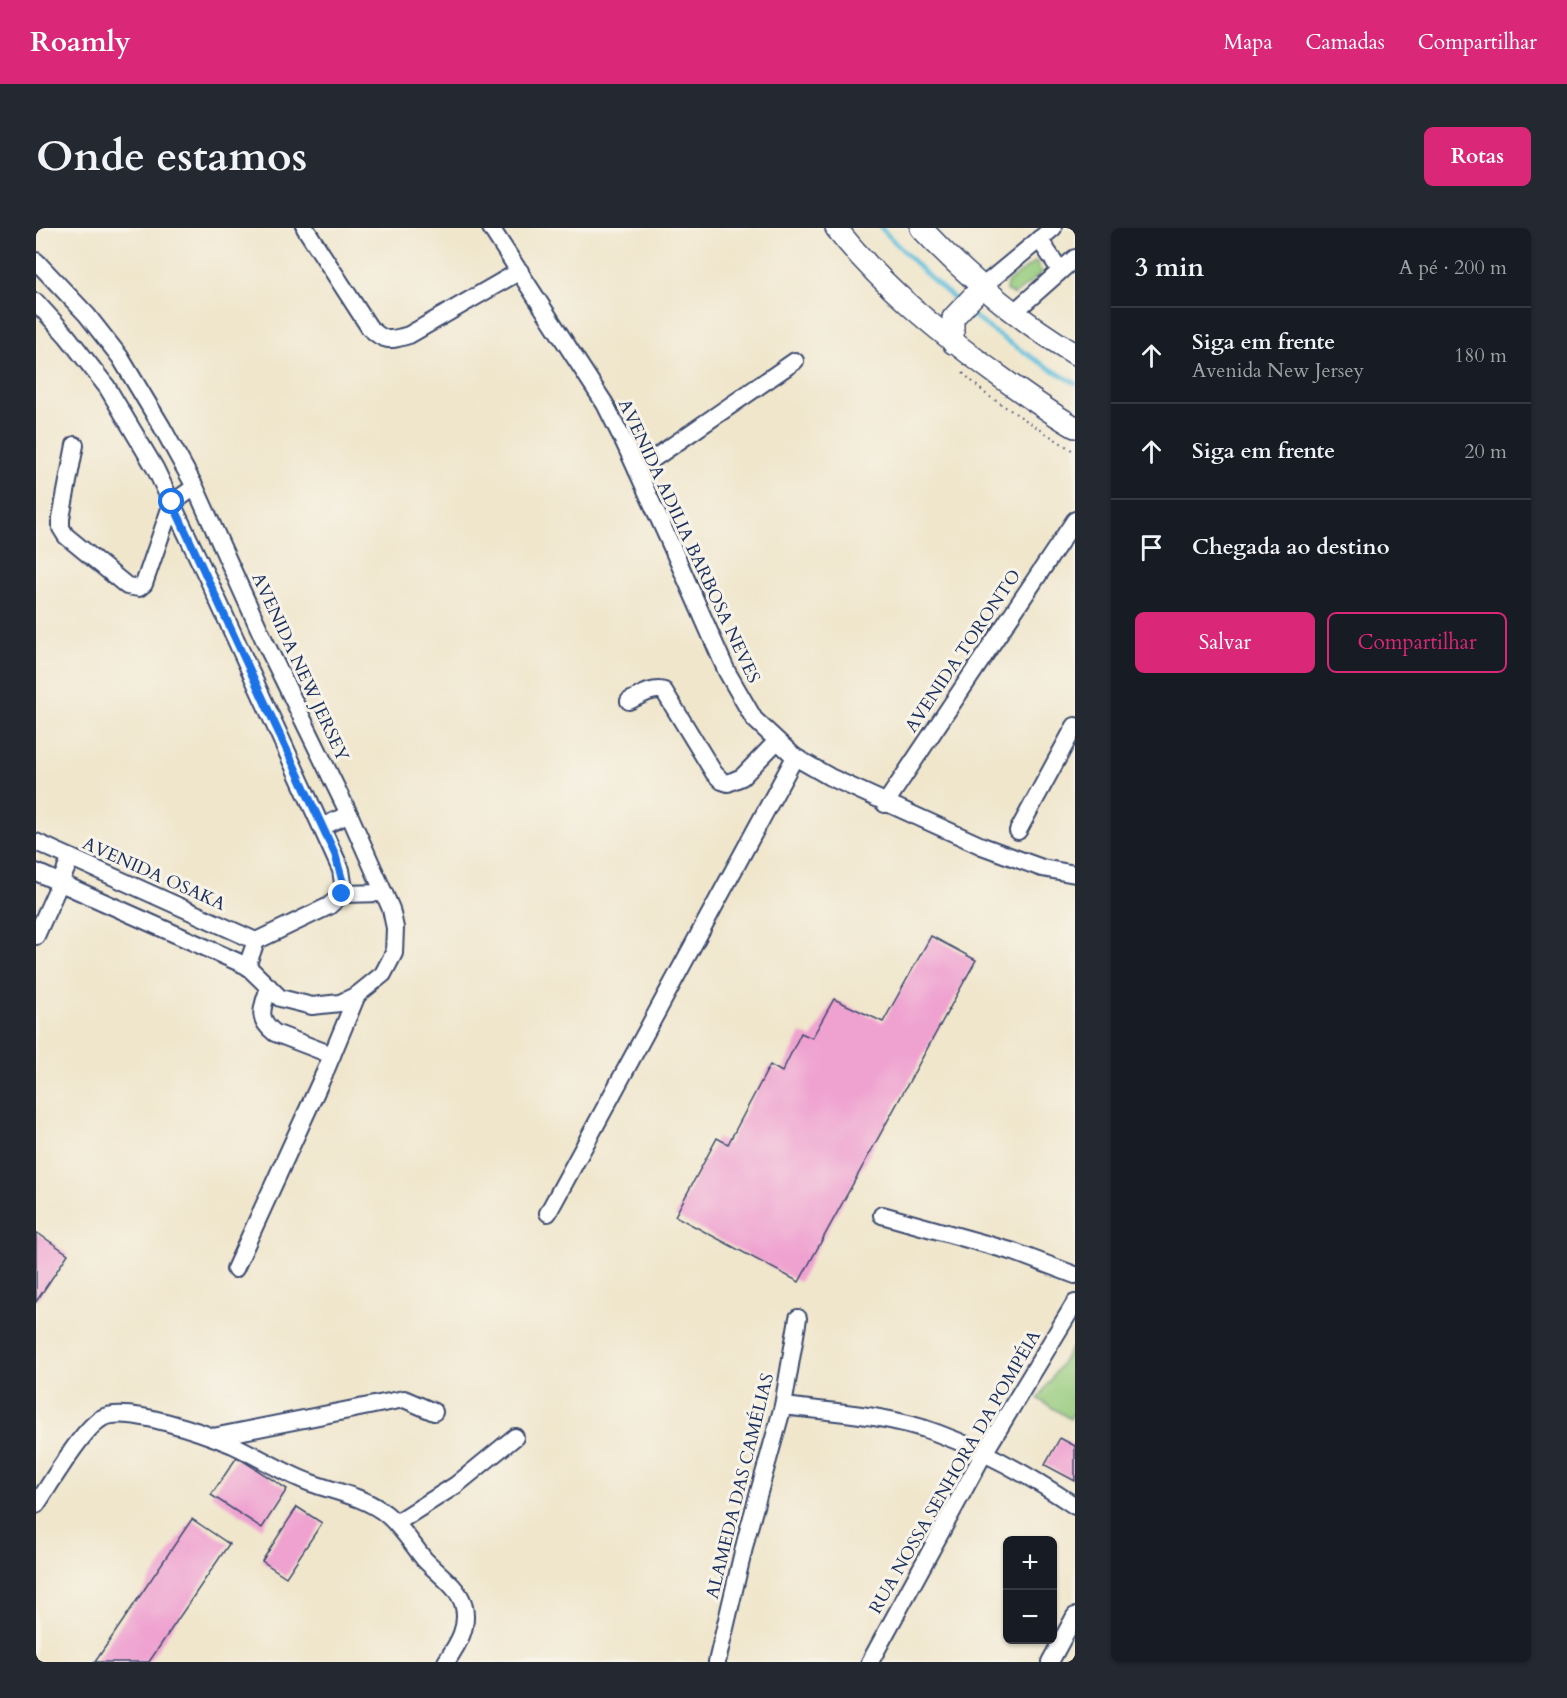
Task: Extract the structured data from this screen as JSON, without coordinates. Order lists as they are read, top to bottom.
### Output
{
  "streets": {
    "street": [
      "AVENIDA ADILIA BARBOSA NEVES",
      "AVENIDA TORONTO",
      "AVENIDA NEW JERSEY",
      "AVENIDA OSAKA",
      "RUA NOSSA SENHORA DA POMPÉIA",
      "ALAMEDA DAS CAMÉLIAS"
    ]
  },
  "crossings": [
    ["AVENIDA ADILIA BARBOSA NEVES", "AVENIDA TORONTO"]
  ],
  "page": {
    "header": "Roamly",
    "nav": ["Mapa", "Camadas", "Compartilhar"],
    "buttons": [
      "Rotas",
      ["Salvar", "Compartilhar"]
    ],
    "title": "Onde estamos",
    "heading": ["3 min", "A pé · 200 m"],
    "list": [
      ["Siga em frente", "Avenida New Jersey", "180 m"],
      ["Siga em frente", "20 m"],
      "Chegada ao destino"
    ],
    "map_buttons": ["+", "−"]
  }
}
